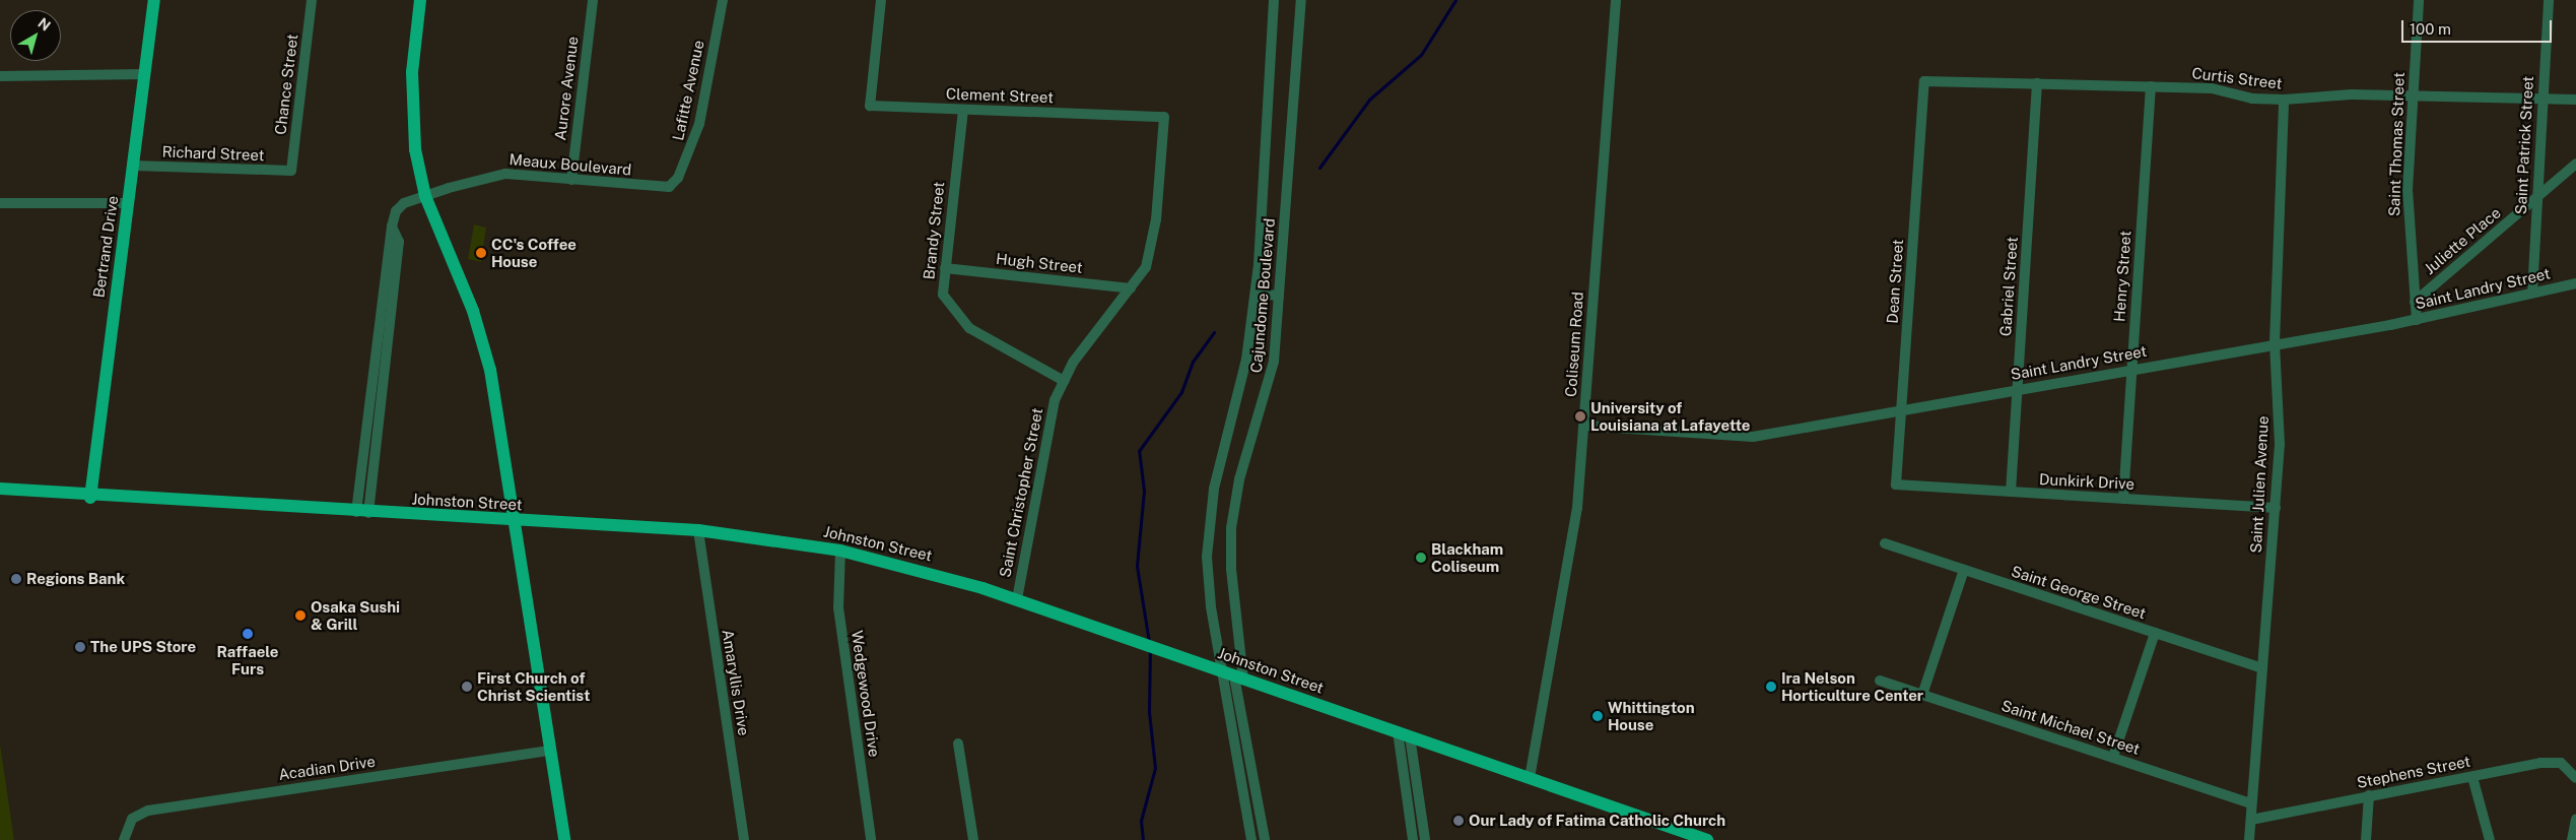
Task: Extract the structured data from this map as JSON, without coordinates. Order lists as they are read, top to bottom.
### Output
{
  "streets": {
    "main road": ["Bertrand Drive", "Johnston Street"],
    "street": [
      "Curtis Street",
      "Chance Street",
      "Aurore Avenue",
      "Lafitte Avenue",
      "Clement Street",
      "Saint Thomas Street",
      "Saint Patrick Street",
      "Richard Street",
      "Meaux Boulevard",
      "Brandy Street",
      "Juliette Place",
      "Hugh Street",
      "Henry Street",
      "Dean Street",
      "Gabriel Street",
      "Saint Landry Street",
      "Cajundome Boulevard",
      "Coliseum Road",
      "Dunkirk Drive",
      "Saint Julien Avenue",
      "Saint Christopher Street",
      "Saint George Street",
      "Amaryllis Drive",
      "Wedgewood Drive",
      "Saint Michael Street",
      "Acadian Drive",
      "Stephens Street"
    ]
  },
  "crossings": [
    ["Curtis Street", "Saint Thomas Street"],
    ["Curtis Street", "Saint Patrick Street"],
    ["Curtis Street", "Henry Street"],
    ["Curtis Street", "Dean Street"],
    ["Curtis Street", "Gabriel Street"],
    ["Curtis Street", "Saint Julien Avenue"],
    ["Chance Street", "Richard Street"],
    ["Aurore Avenue", "Meaux Boulevard"],
    ["Lafitte Avenue", "Meaux Boulevard"],
    ["Clement Street", "Brandy Street"],
    ["Clement Street", "Saint Christopher Street"],
    ["Saint Thomas Street", "Juliette Place"],
    ["Saint Thomas Street", "Saint Landry Street"],
    ["Saint Patrick Street", "Juliette Place"],
    ["Saint Patrick Street", "Saint Landry Street"],
    ["Richard Street", "Bertrand Drive"],
    ["Meaux Boulevard", "Johnston Street"],
    ["Brandy Street", "Hugh Street"],
    ["Brandy Street", "Saint Christopher Street"],
    ["Bertrand Drive", "Johnston Street"],
    ["Hugh Street", "Saint Christopher Street"],
    ["Henry Street", "Saint Landry Street"],
    ["Henry Street", "Dunkirk Drive"],
    ["Dean Street", "Saint Landry Street"],
    ["Dean Street", "Dunkirk Drive"],
    ["Gabriel Street", "Saint Landry Street"],
    ["Gabriel Street", "Dunkirk Drive"],
    ["Saint Landry Street", "Coliseum Road"],
    ["Saint Landry Street", "Saint Julien Avenue"],
    ["Cajundome Boulevard", "Johnston Street"],
    ["Coliseum Road", "Johnston Street"],
    ["Dunkirk Drive", "Saint Julien Avenue"],
    ["Saint Julien Avenue", "Saint George Street"],
    ["Saint Julien Avenue", "Saint Michael Street"],
    ["Saint Julien Avenue", "Stephens Street"],
    ["Saint Christopher Street", "Johnston Street"],
    ["Johnston Street", "Amaryllis Drive"],
    ["Johnston Street", "Wedgewood Drive"]
  ],
  "places": [
    "CC's Coffee House",
    "University of Louisiana at Lafayette",
    "Blackham Coliseum",
    "Regions Bank",
    "Osaka Sushi & Grill",
    "Raffaele Furs",
    "The UPS Store",
    "First Church of Christ Scientist",
    "Ira Nelson Horticulture Center",
    "Whittington House",
    "Our Lady of Fatima Catholic Church"
  ],
  "scale_bar": "100 m",
  "north": "top right"
}
